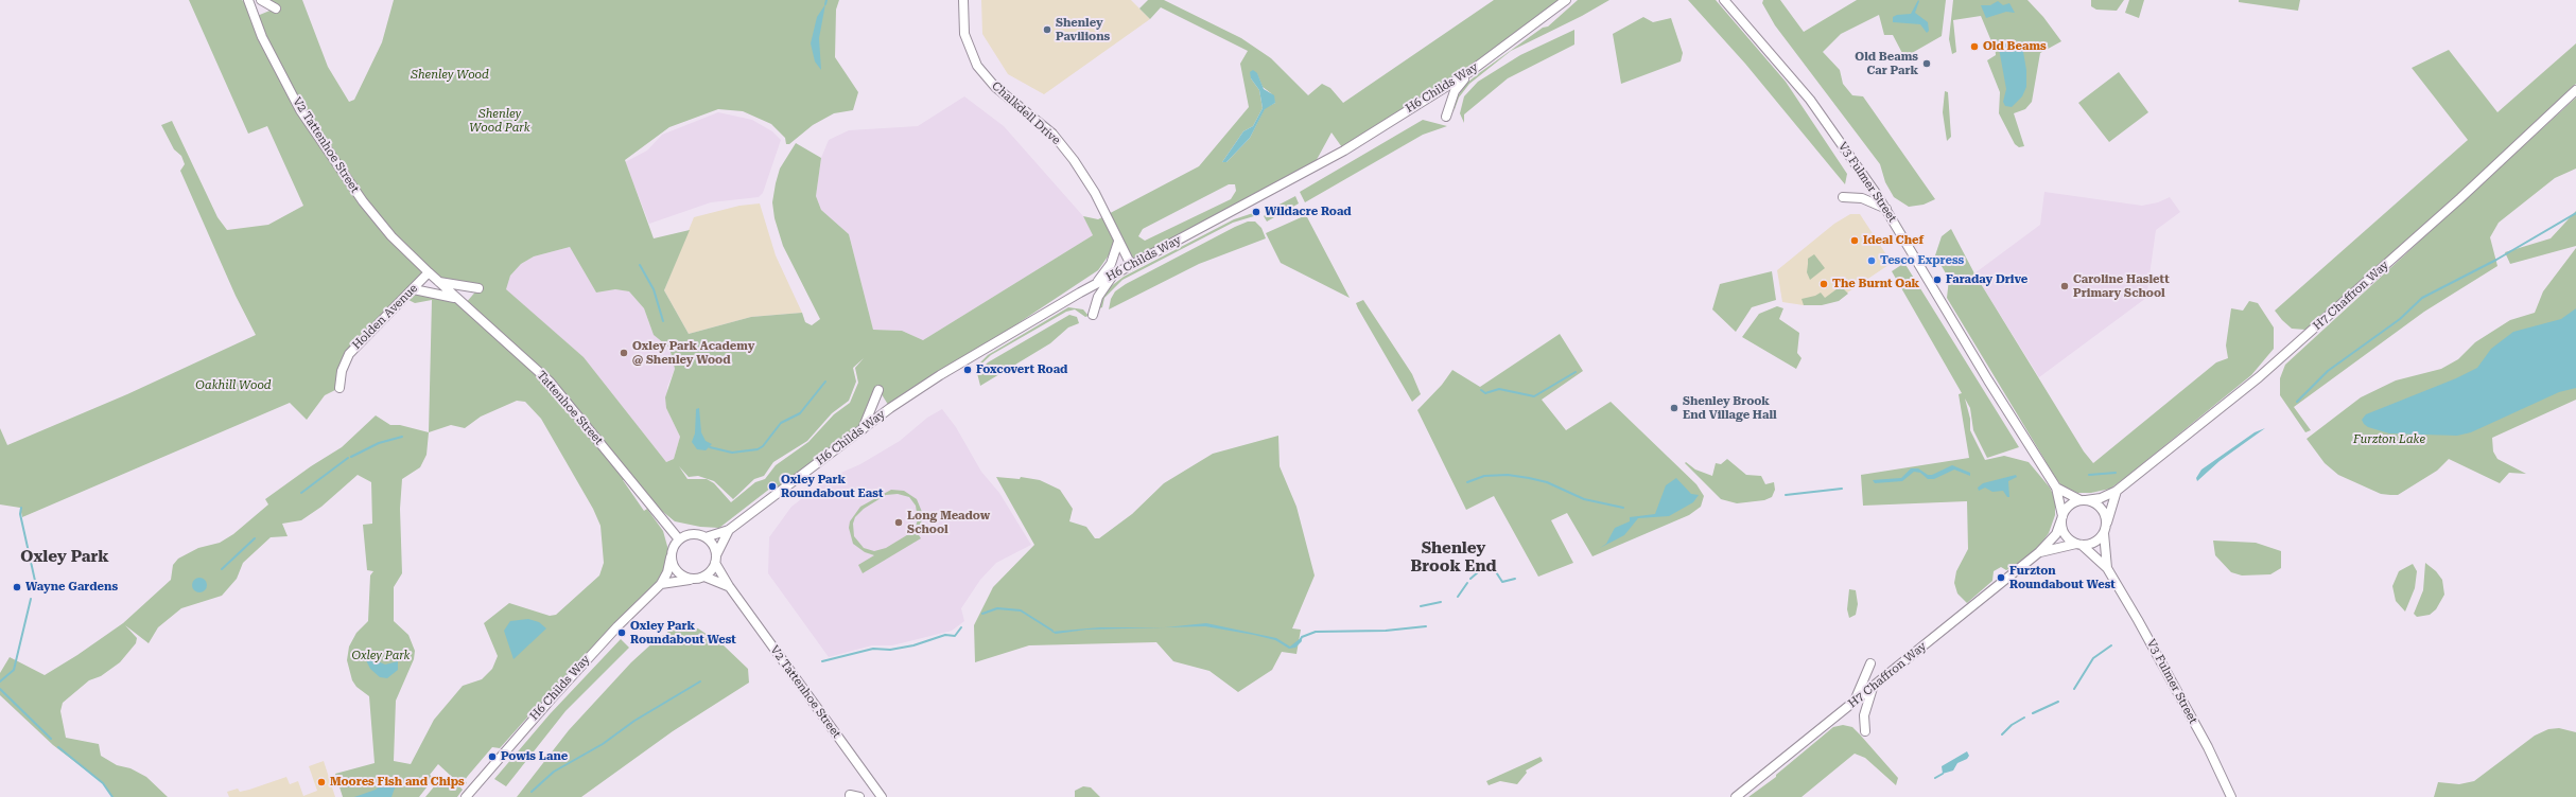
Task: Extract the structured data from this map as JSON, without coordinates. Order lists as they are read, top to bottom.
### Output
{
  "streets": {
    "street": [
      "H6 Childs Way",
      "Chalkdell Drive",
      "V2 Tattenhoe Street",
      "V3 Fulmer Street",
      "H7 Chaffron Way",
      "Holden Avenue",
      "Tattenhoe Street"
    ]
  },
  "crossings": [
    ["H6 Childs Way", "Chalkdell Drive"],
    ["H6 Childs Way", "V2 Tattenhoe Street"],
    ["H6 Childs Way", "Tattenhoe Street"],
    ["V2 Tattenhoe Street", "Holden Avenue"],
    ["V2 Tattenhoe Street", "Tattenhoe Street"],
    ["V3 Fulmer Street", "H7 Chaffron Way"],
    ["Holden Avenue", "Tattenhoe Street"]
  ],
  "districts": ["Shenley Brook End", "Oxley Park"],
  "parks": [
    "Shenley Wood",
    "Shenley Wood Park",
    "Oakhill Wood",
    "Furzton Lake",
    "Oxley Park"
  ],
  "places": [
    "Shenley Pavilions",
    "Old Beams",
    "Old Beams Car Park",
    "Wildacre Road",
    "Ideal Chef",
    "Tesco Express",
    "Faraday Drive",
    "The Burnt Oak",
    "Caroline Haslett Primary School",
    "Oxley Park Academy @ Shenley Wood",
    "Foxcovert Road",
    "Shenley Brook End Village Hall",
    "Oxley Park Roundabout East",
    "Long Meadow School",
    "Furzton Roundabout West",
    "Wayne Gardens",
    "Oxley Park Roundabout West",
    "Powis Lane",
    "Moores Fish and Chips"
  ]
}
